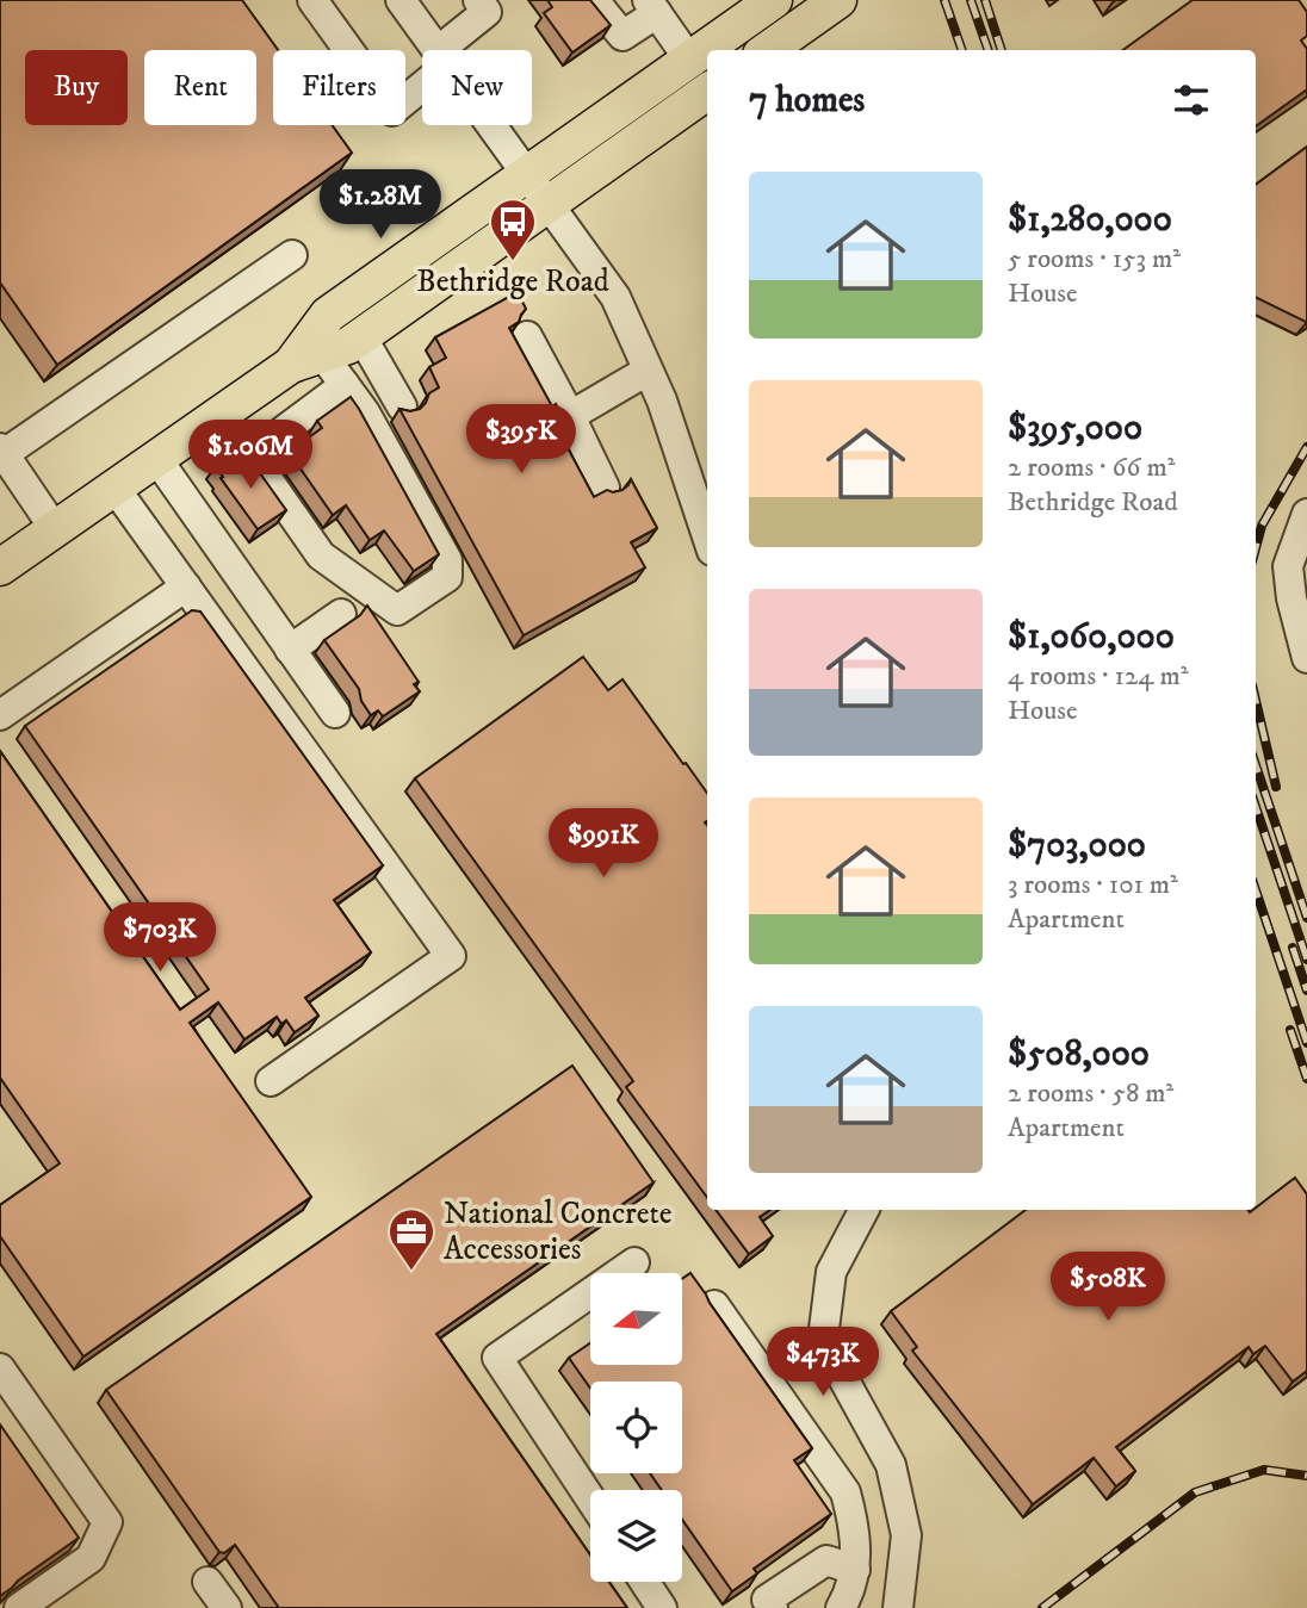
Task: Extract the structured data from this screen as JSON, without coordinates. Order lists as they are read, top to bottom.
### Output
{
  "places": {
    "bus stop": ["Bethridge Road"],
    "office": ["National Concrete Accessories"]
  },
  "north": "left",
  "page": {
    "chip": [
      "Buy",
      "Rent",
      "Filters",
      "New"
    ],
    "heading": "7 homes",
    "list": [
      {
        "name": "$1,280,000",
        "note": "5 rooms · 153 m² · House"
      },
      {
        "name": "$395,000",
        "note": "2 rooms · 66 m² · Bethridge Road"
      },
      {
        "name": "$1,060,000",
        "note": "4 rooms · 124 m² · House"
      },
      {
        "name": "$703,000",
        "note": "3 rooms · 101 m² · Apartment"
      },
      {
        "name": "$508,000",
        "note": "2 rooms · 58 m² · Apartment"
      }
    ],
    "price": [
      "$1.28M",
      "$395K",
      "$1.06M",
      "$991K",
      "$703K",
      "$508K",
      "$473K"
    ]
  }
}
